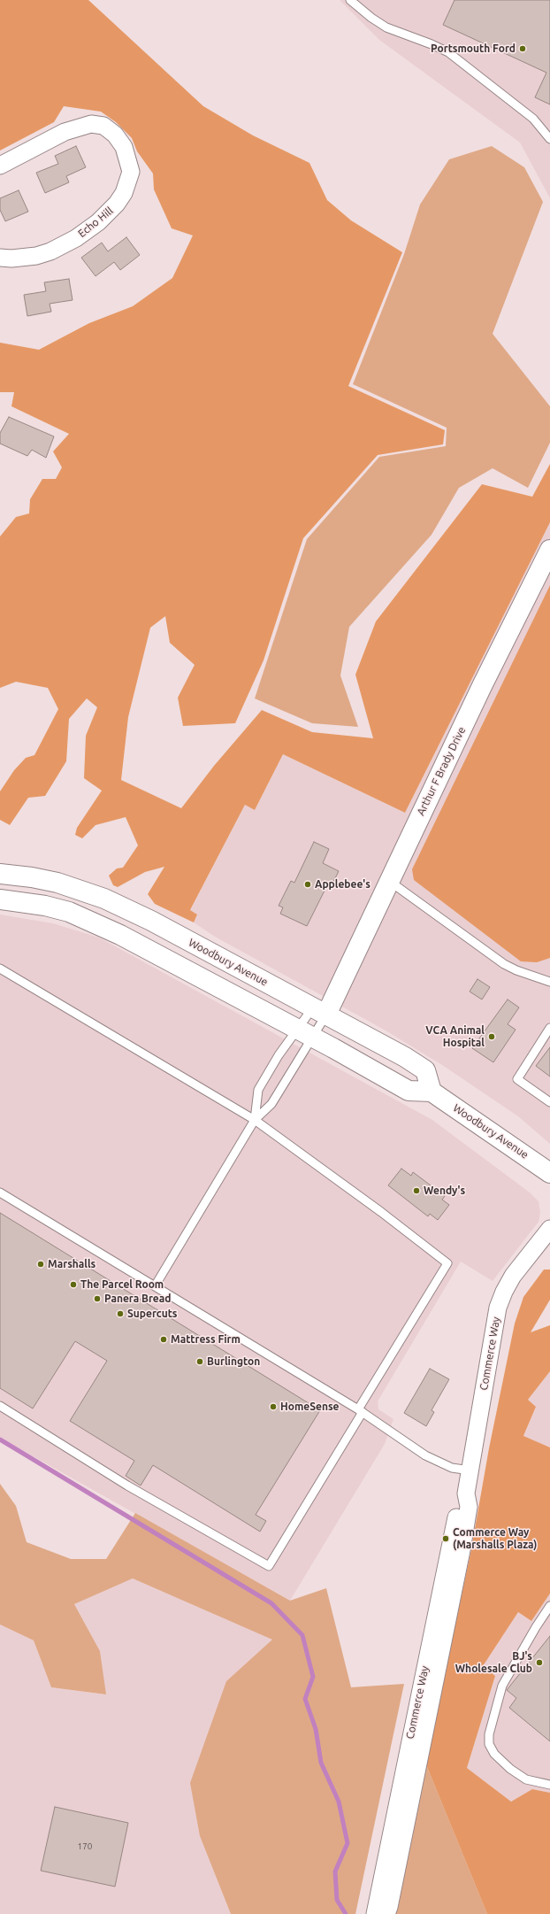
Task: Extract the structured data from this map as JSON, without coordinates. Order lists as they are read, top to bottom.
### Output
{
  "streets": {
    "main road": ["Arthur F Brady Drive", "Woodbury Avenue"],
    "street": ["Echo Hill", "Commerce Way"]
  },
  "crossings": [
    ["Arthur F Brady Drive", "Woodbury Avenue"]
  ],
  "places": [
    "Portsmouth Ford",
    "Applebee's",
    "VCA Animal Hospital",
    "Wendy's",
    "Marshalls",
    "The Parcel Room",
    "Panera Bread",
    "Supercuts",
    "Mattress Firm",
    "Burlington",
    "HomeSense",
    "Commerce Way (Marshalls Plaza)",
    "BJ's Wholesale Club"
  ],
  "house_numbers": ["170"]
}
